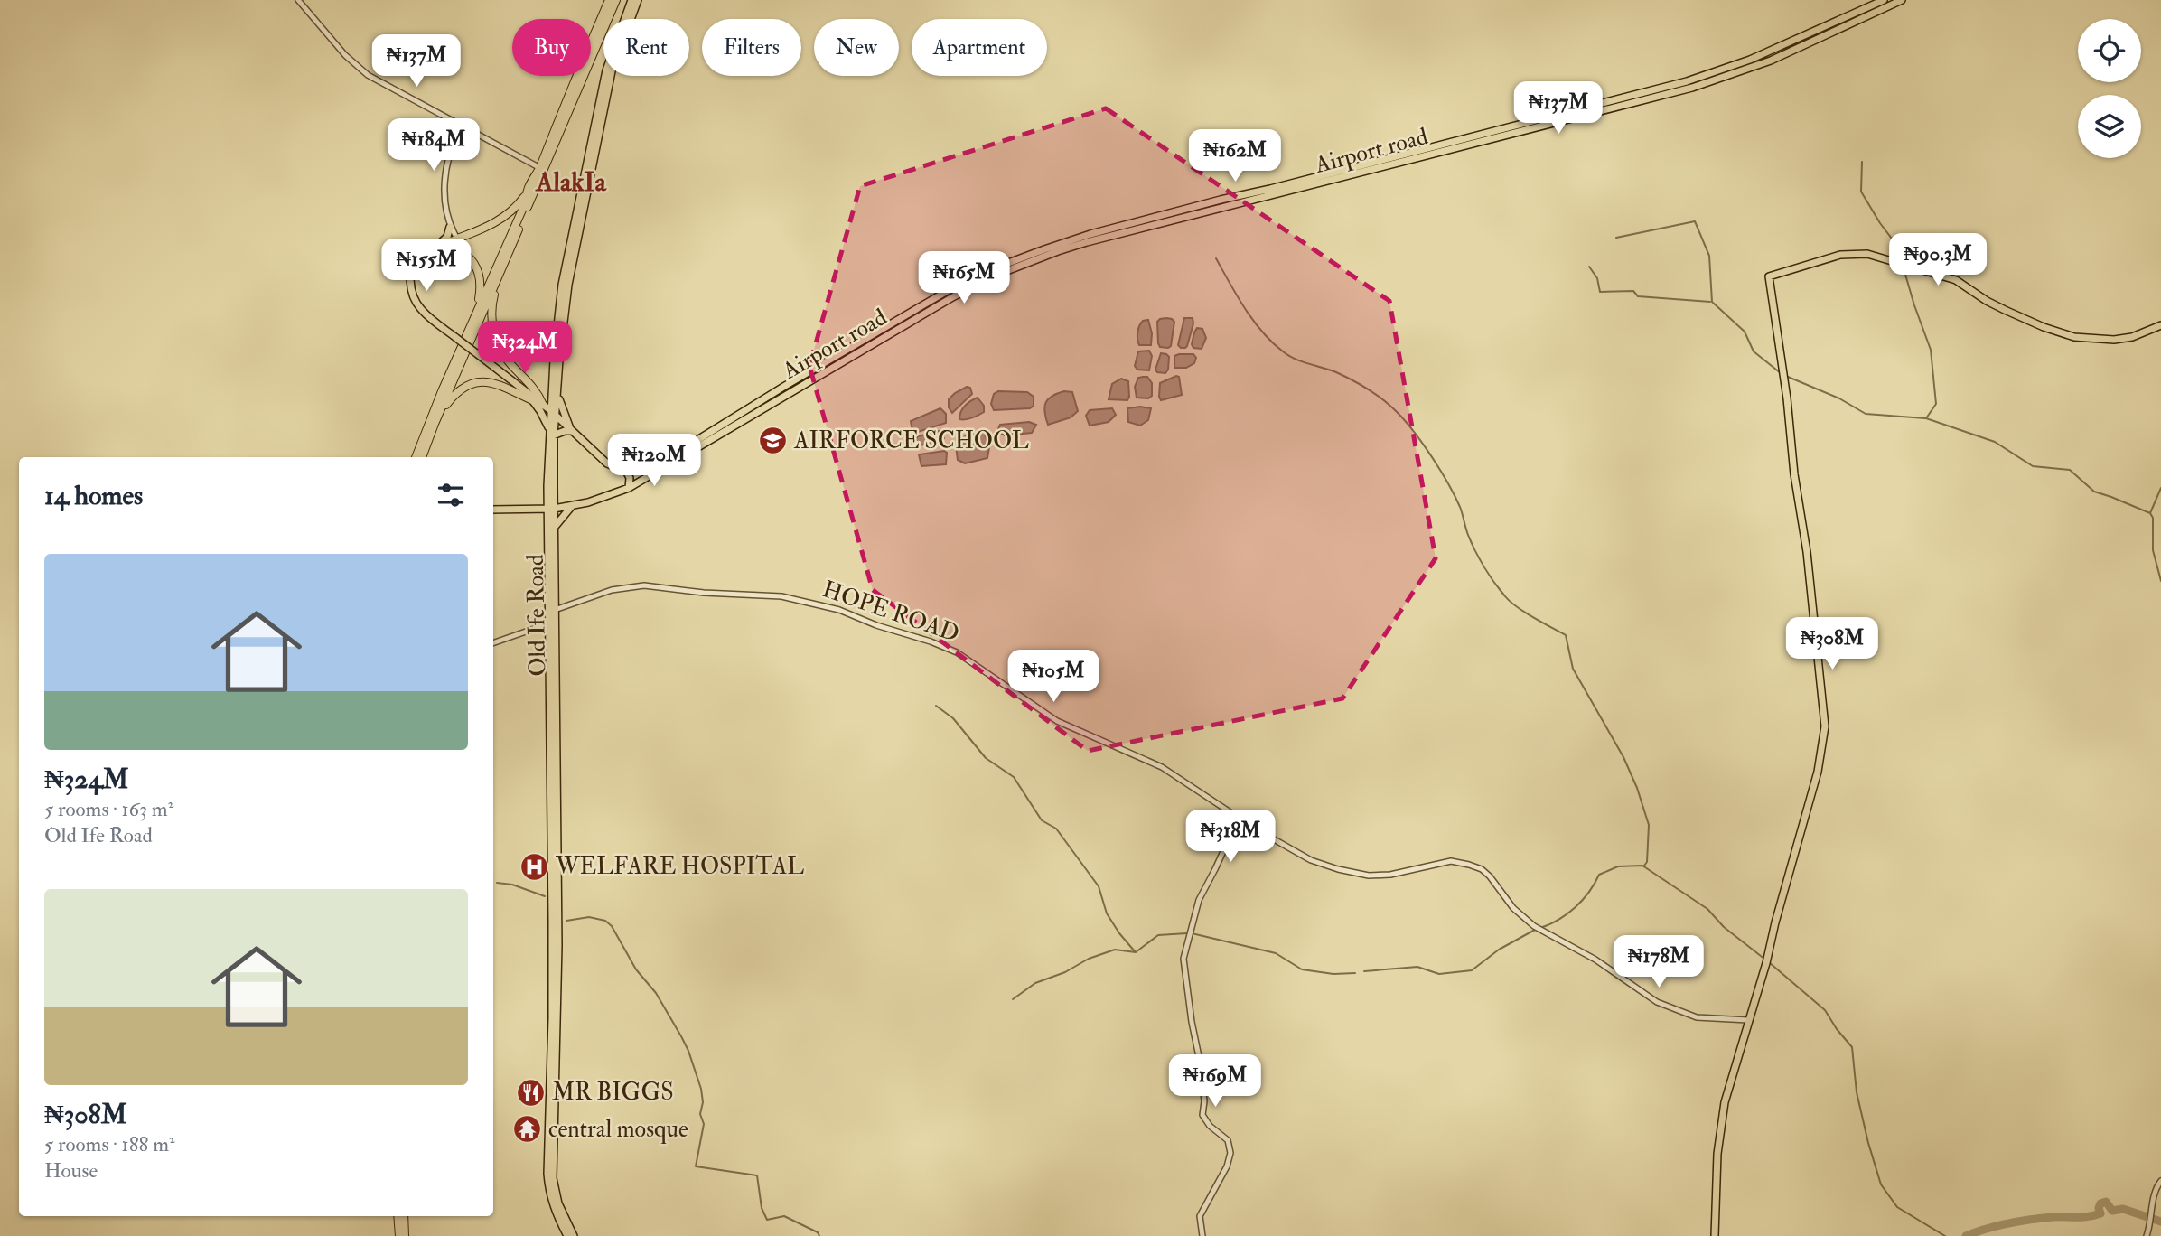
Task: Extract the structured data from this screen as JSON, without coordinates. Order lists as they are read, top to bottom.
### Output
{
  "streets": {
    "main road": ["Airport road", "Old Ife Road"],
    "street": ["HOPE ROAD"]
  },
  "crossings": [
    ["HOPE ROAD", "Old Ife Road"]
  ],
  "districts": ["AlakIa"],
  "places": {
    "school or university": ["AIRFORCE SCHOOL"],
    "hospital": ["WELFARE HOSPITAL"],
    "restaurant": ["MR BIGGS"],
    "temple": ["central mosque"]
  },
  "page": {
    "chip": [
      "Buy",
      "Rent",
      "Filters",
      "New",
      "Apartment"
    ],
    "price": [
      "₦137M",
      "₦137M",
      "₦184M",
      "₦162M",
      "₦90.3M",
      "₦155M",
      "₦165M",
      "₦324M",
      "₦120M",
      "₦308M",
      "₦105M",
      "₦318M",
      "₦178M",
      "₦169M"
    ],
    "heading": "14 homes",
    "list": [
      {
        "name": "₦324M",
        "note": "5 rooms · 163 m² · Old Ife Road"
      },
      {
        "name": "₦308M",
        "note": "5 rooms · 188 m² · House"
      }
    ]
  }
}
